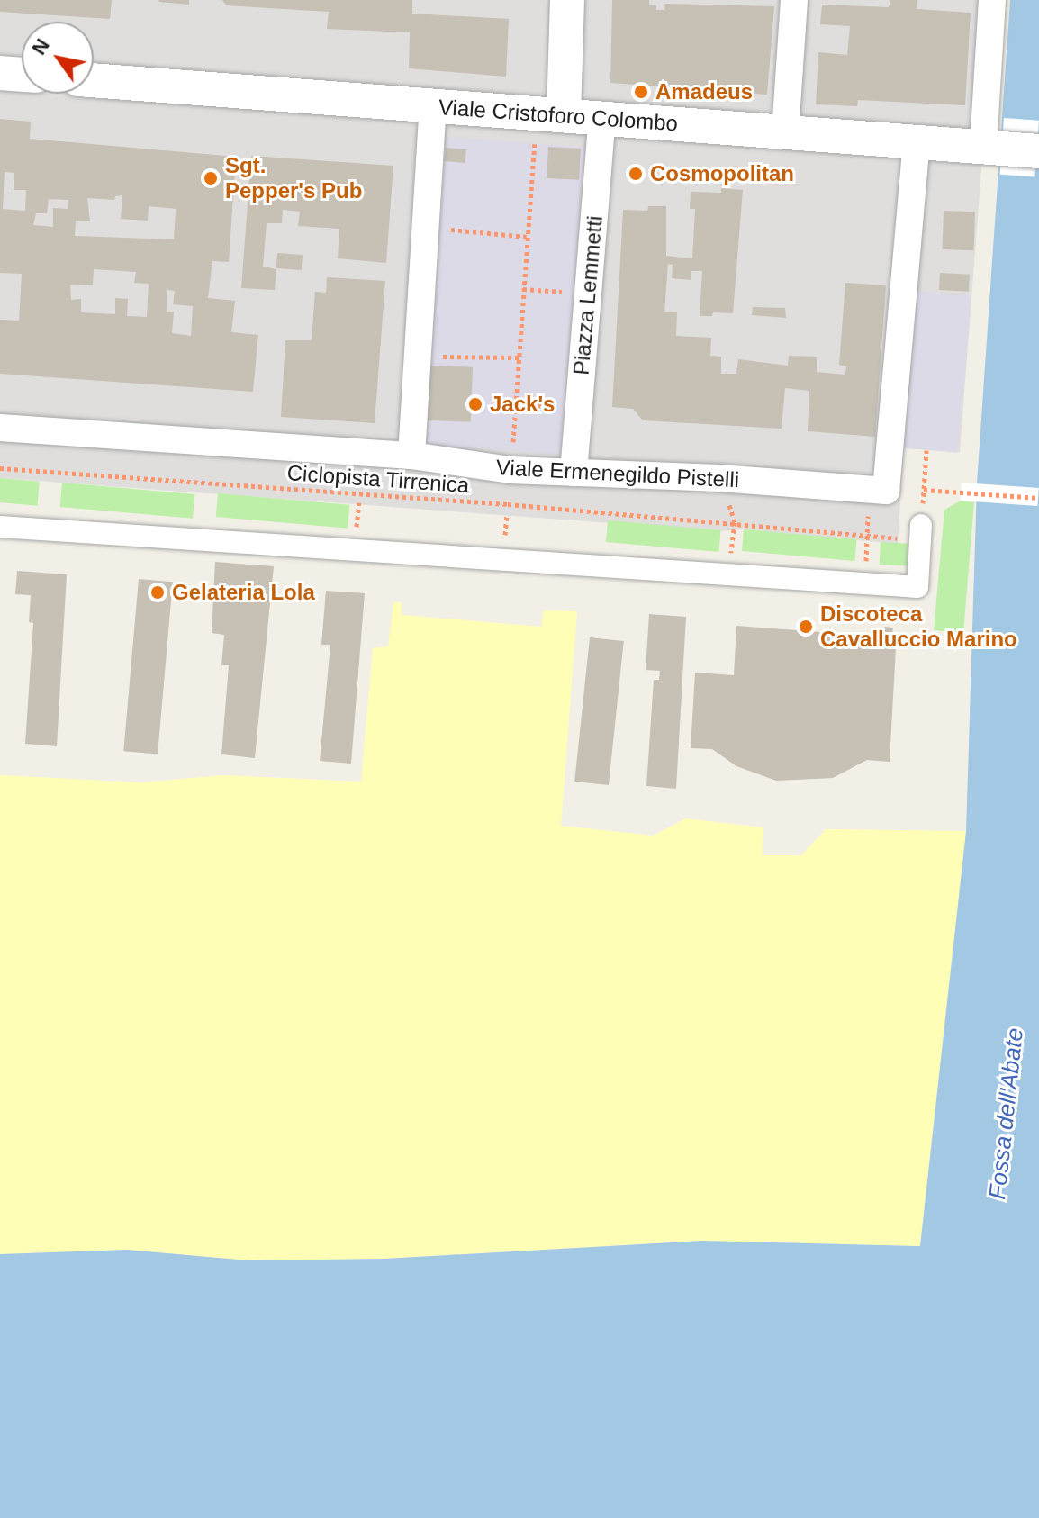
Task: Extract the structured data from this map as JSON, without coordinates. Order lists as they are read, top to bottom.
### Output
{
  "streets": {
    "street": ["Viale Cristoforo Colombo", "Piazza Lemmetti", "Viale Ermenegildo Pistelli"],
    "path": ["Ciclopista Tirrenica"]
  },
  "crossings": [
    ["Viale Cristoforo Colombo", "Piazza Lemmetti"],
    ["Piazza Lemmetti", "Viale Ermenegildo Pistelli"]
  ],
  "water": ["Fossa dell'Abate"],
  "places": [
    "Amadeus",
    "Cosmopolitan",
    "Sgt. Pepper's Pub",
    "Jack's",
    "Gelateria Lola",
    "Discoteca Cavalluccio Marino"
  ],
  "north": "top left"
}
